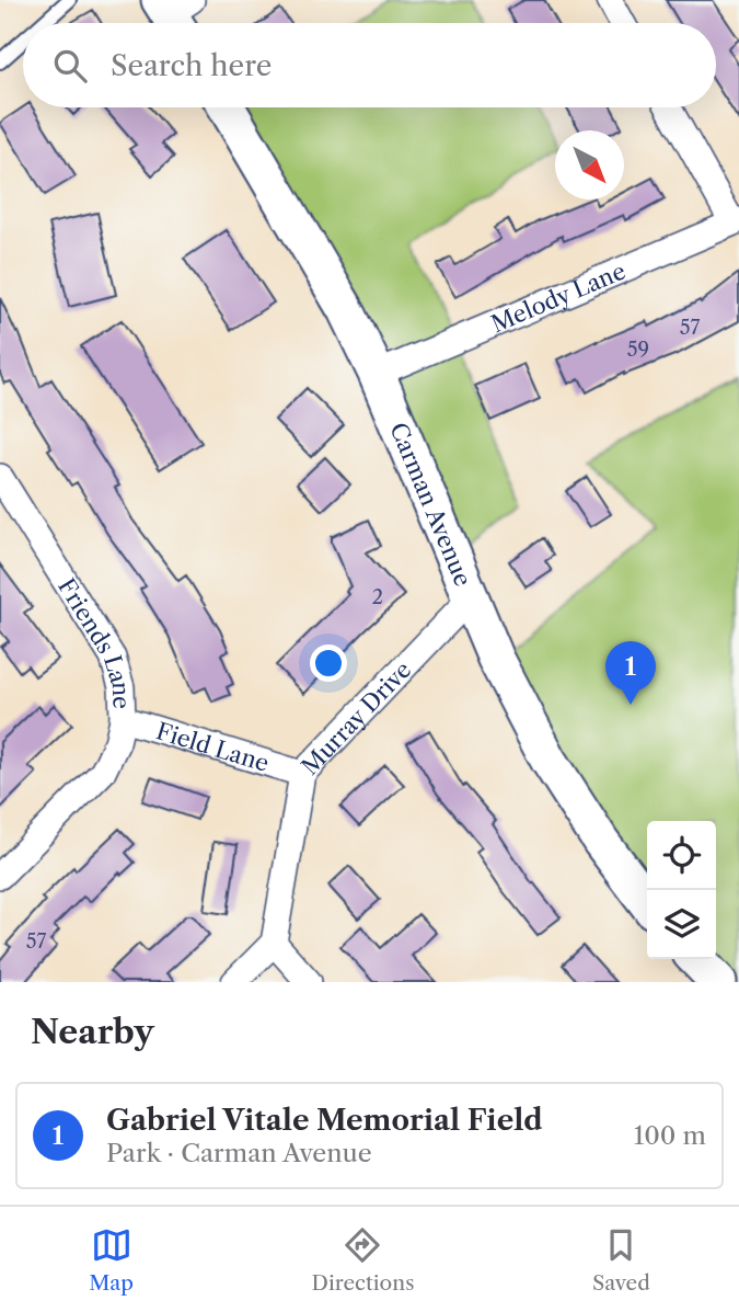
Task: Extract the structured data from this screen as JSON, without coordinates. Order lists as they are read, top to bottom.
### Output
{
  "streets": {
    "main road": ["Carman Avenue"],
    "street": [
      "Melody Lane",
      "Friends Lane",
      "Murray Drive",
      "Field Lane"
    ]
  },
  "crossings": [
    ["Melody Lane", "Carman Avenue"],
    ["Carman Avenue", "Murray Drive"],
    ["Friends Lane", "Field Lane"],
    ["Murray Drive", "Field Lane"]
  ],
  "house_numbers": [
    "57",
    "59",
    "2",
    "57"
  ],
  "north": "bottom right",
  "page": {
    "search": "Search here",
    "pins": "1",
    "heading": "Nearby",
    "list": [
      {
        "mark": "1",
        "name": "Gabriel Vitale Memorial Field",
        "note": "Park · Carman Avenue",
        "value": "100 m"
      }
    ],
    "nav": ["Map", "Directions", "Saved"]
  }
}
